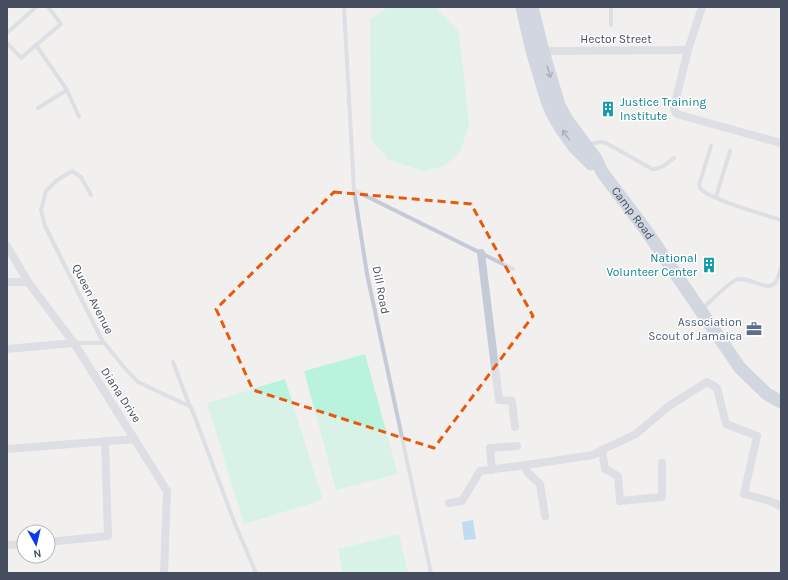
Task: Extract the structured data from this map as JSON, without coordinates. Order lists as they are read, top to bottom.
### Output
{
  "streets": {
    "main road": ["Camp Road"],
    "street": ["Hector Street", "Diana Drive"],
    "lane": ["Dill Road", "Queen Avenue"]
  },
  "crossings": [
    ["Hector Street", "Camp Road"]
  ],
  "places": {
    "building": ["Justice Training Institute", "National Volunteer Center"],
    "office": ["Association Scout of Jamaica"]
  },
  "north": "bottom"
}
